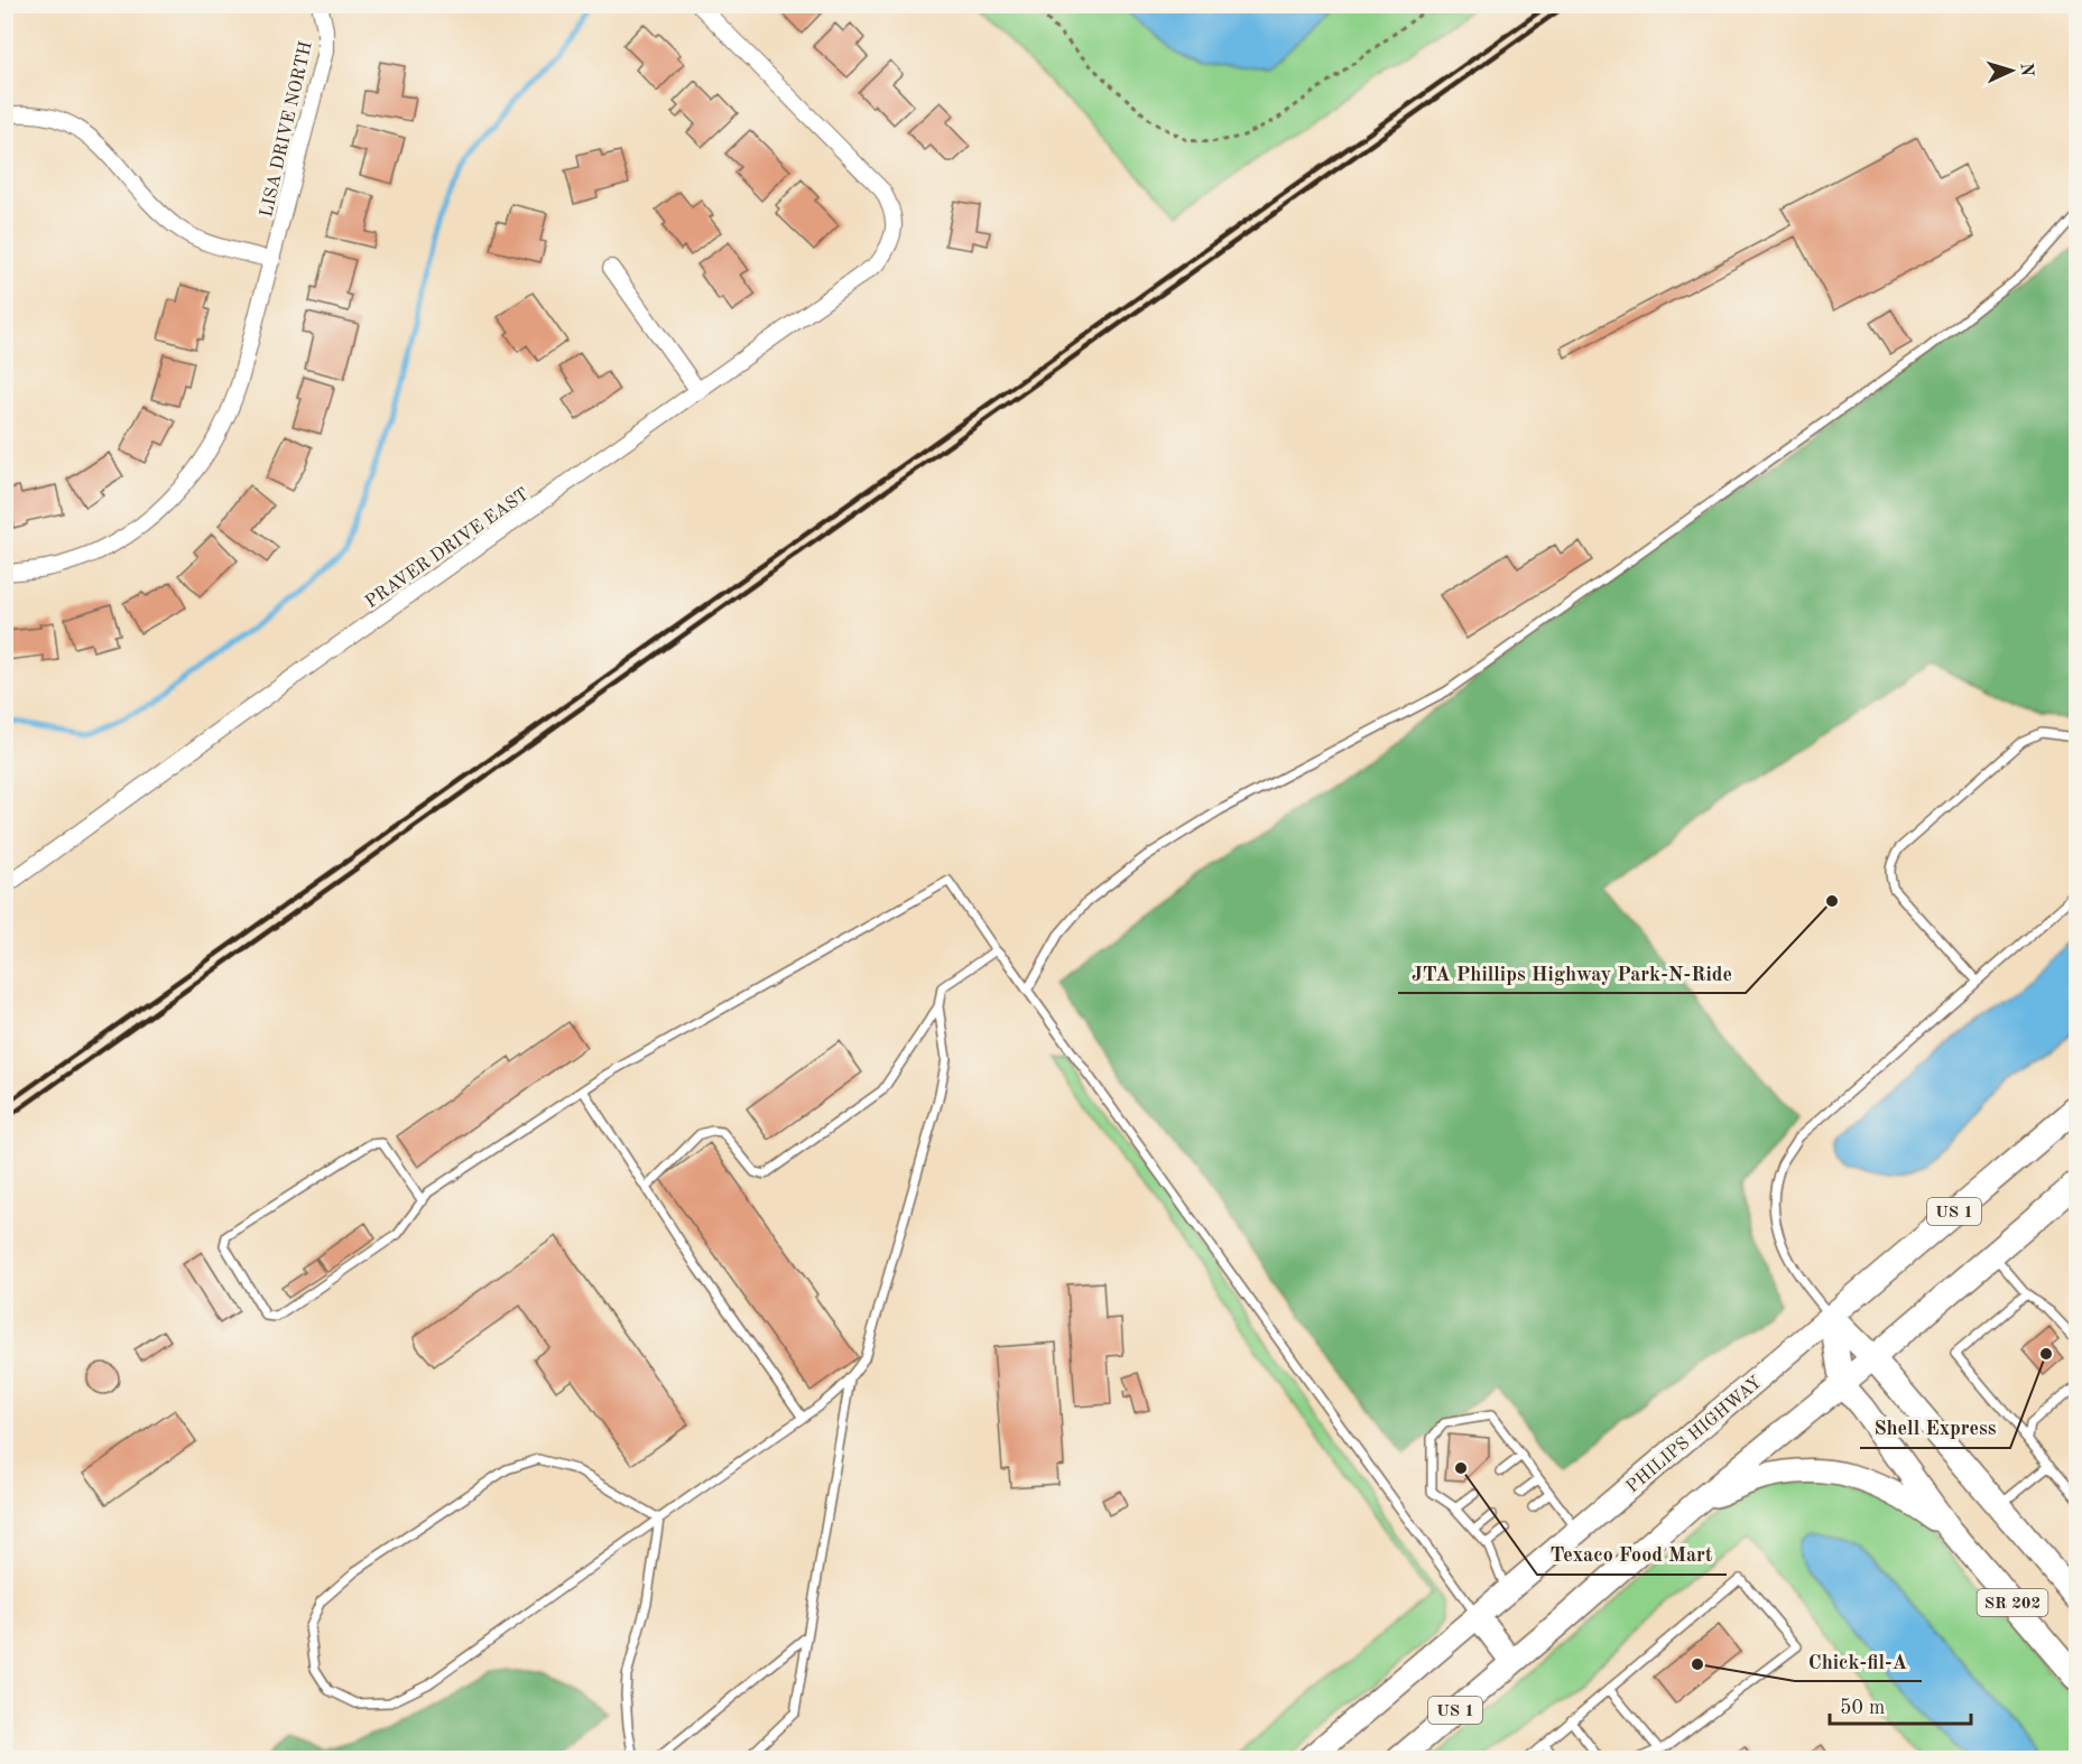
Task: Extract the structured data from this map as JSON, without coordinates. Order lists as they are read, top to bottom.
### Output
{
  "streets": {
    "main road": ["US 1", "PHILIPS HIGHWAY", "SR 202"],
    "street": ["LISA DRIVE NORTH", "PRAVER DRIVE EAST"]
  },
  "crossings": [
    ["US 1", "SR 202"],
    ["PHILIPS HIGHWAY", "SR 202"]
  ],
  "places": [
    "JTA Phillips Highway Park-N-Ride",
    "Shell Express",
    "Texaco Food Mart",
    "Chick-fil-A"
  ],
  "scale_bar": "50 m",
  "north": "right"
}
